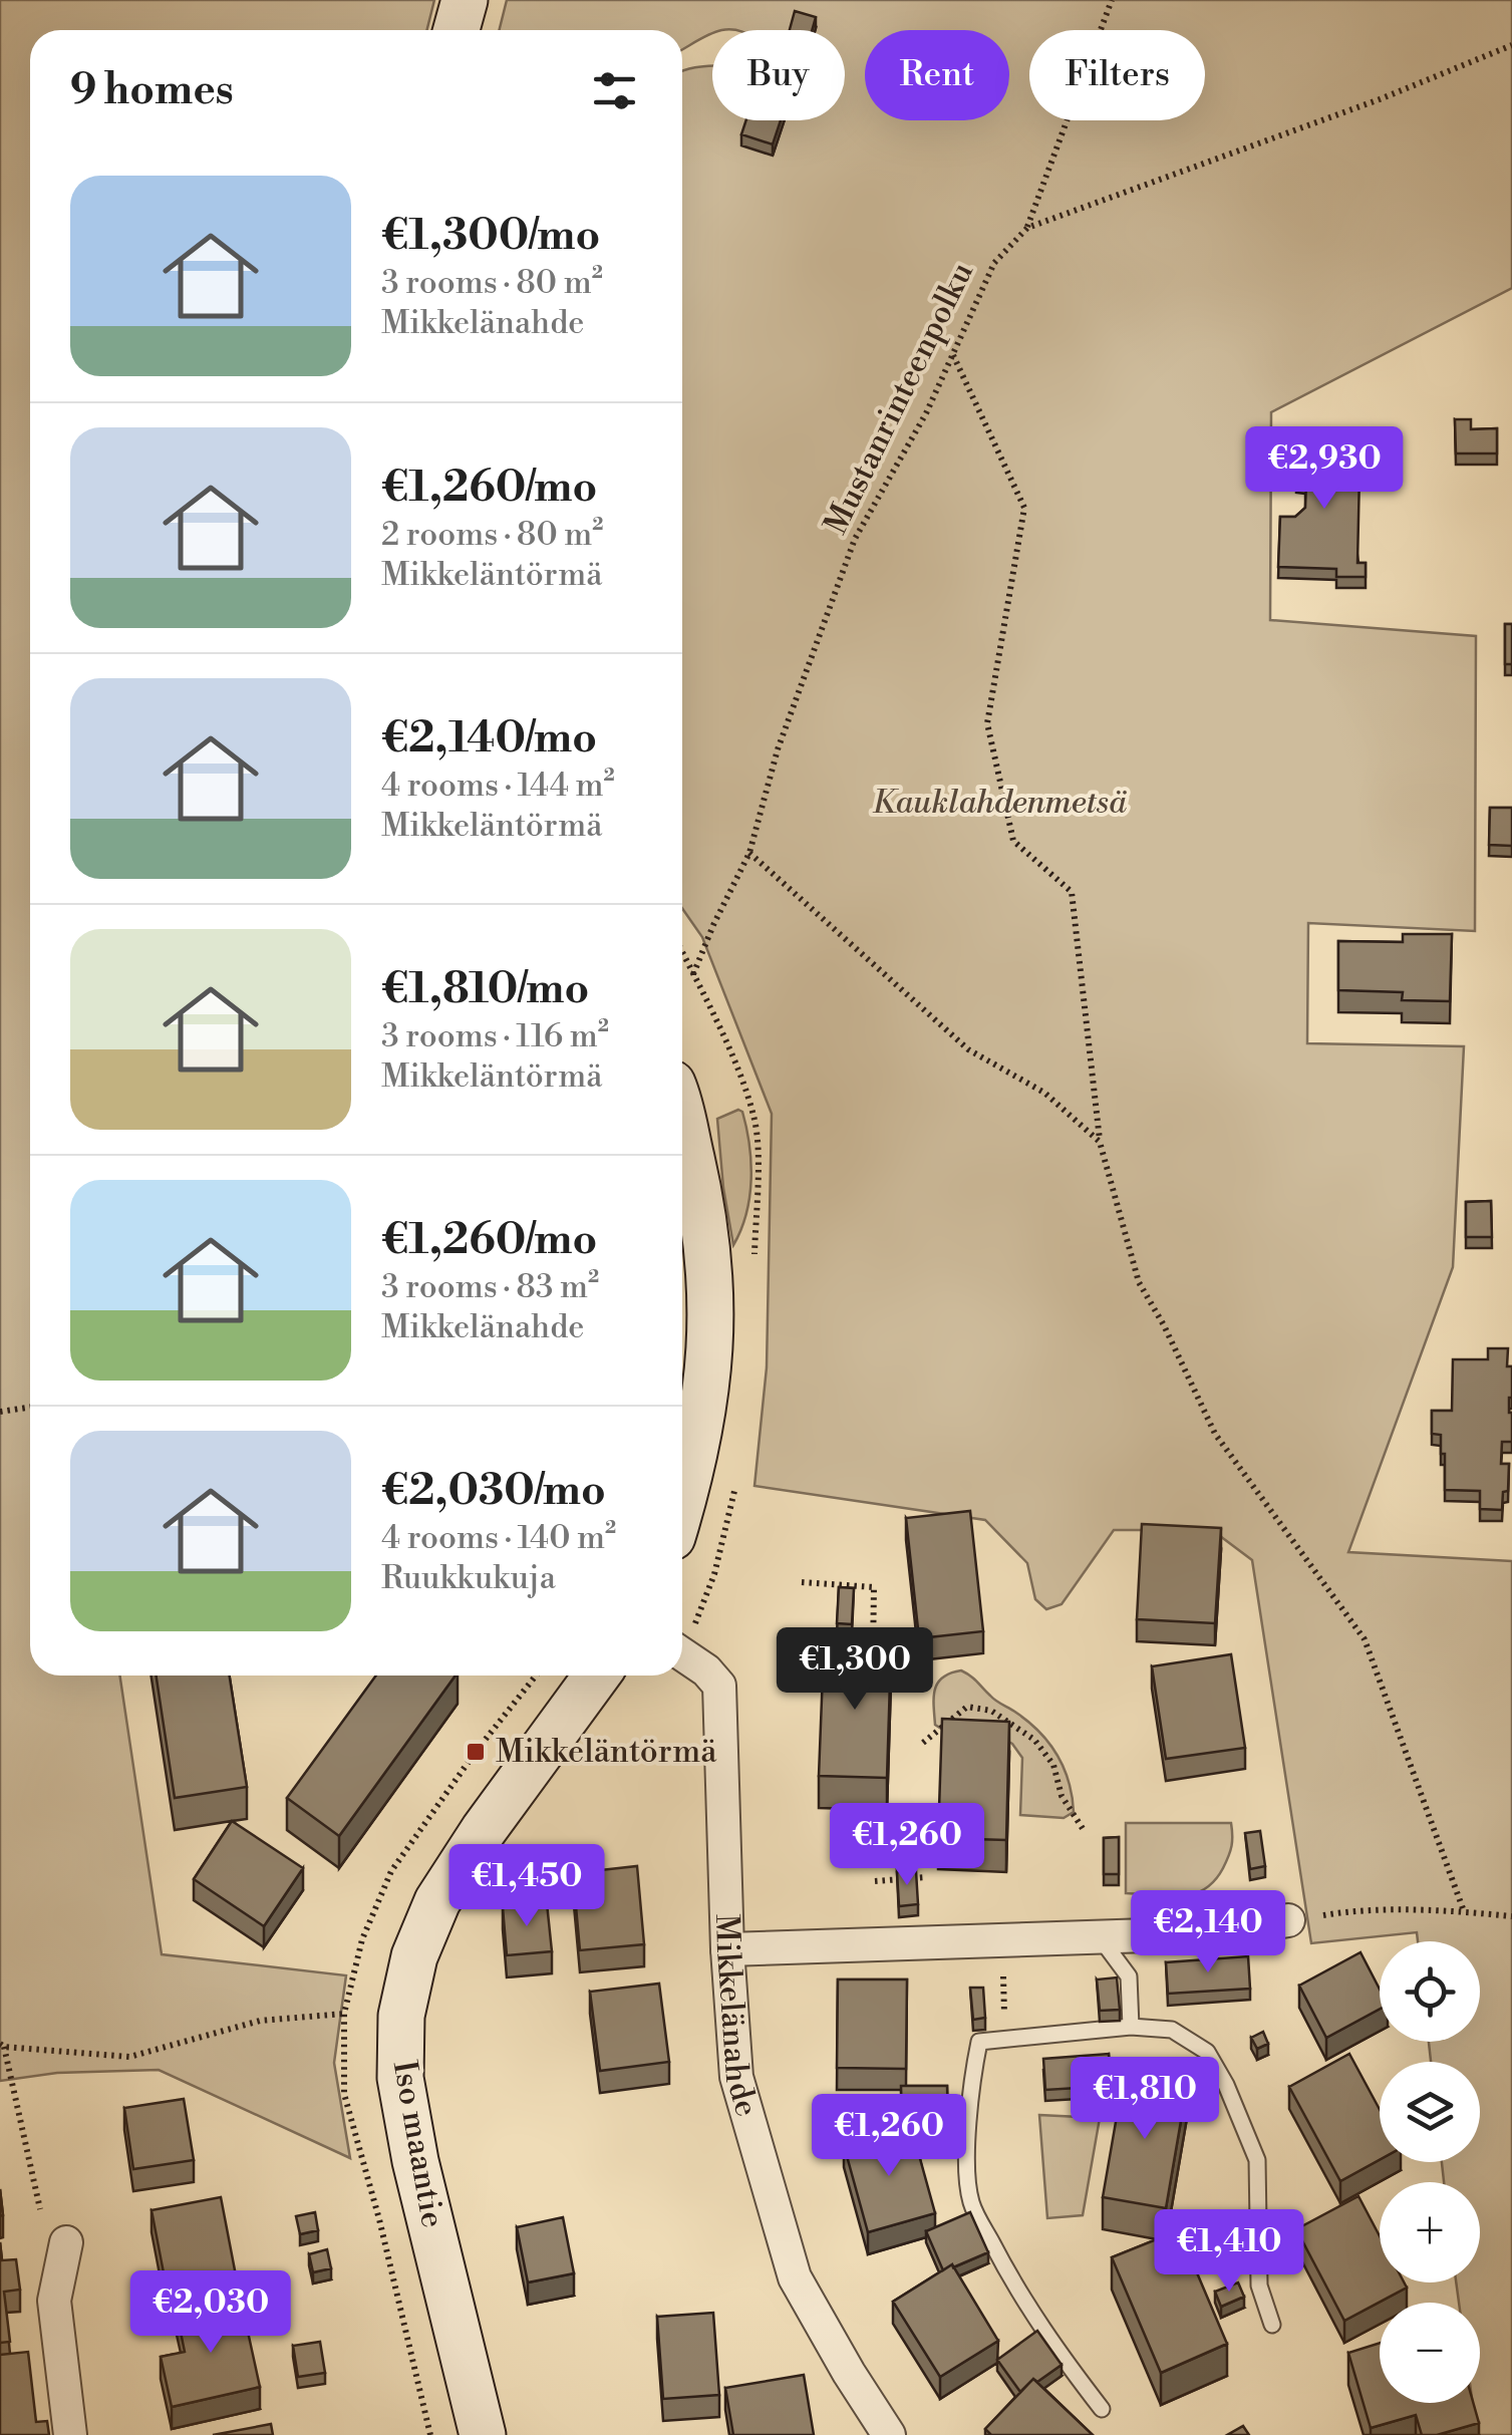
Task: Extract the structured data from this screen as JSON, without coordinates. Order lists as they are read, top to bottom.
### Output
{
  "streets": {
    "main road": ["Iso maantie"],
    "street": ["Mikkelänahde"],
    "path": ["Mustanrinteenpolku"]
  },
  "parks": ["Kauklahdenmetsä"],
  "places": {
    "transit": ["Mikkeläntörmä"]
  },
  "page": {
    "chip": ["Buy", "Rent", "Filters"],
    "heading": "9 homes",
    "list": [
      {
        "name": "€1,300/mo",
        "note": "3 rooms · 80 m² · Mikkelänahde"
      },
      {
        "name": "€1,260/mo",
        "note": "2 rooms · 80 m² · Mikkeläntörmä"
      },
      {
        "name": "€2,140/mo",
        "note": "4 rooms · 144 m² · Mikkeläntörmä"
      },
      {
        "name": "€1,810/mo",
        "note": "3 rooms · 116 m² · Mikkeläntörmä"
      },
      {
        "name": "€1,260/mo",
        "note": "3 rooms · 83 m² · Mikkelänahde"
      },
      {
        "name": "€2,030/mo",
        "note": "4 rooms · 140 m² · Ruukkukuja"
      }
    ],
    "price": [
      "€2,930",
      "€1,300",
      "€1,260",
      "€1,450",
      "€2,140",
      "€1,810",
      "€1,260",
      "€1,410",
      "€2,030"
    ],
    "map_buttons": ["+", "−"]
  }
}
